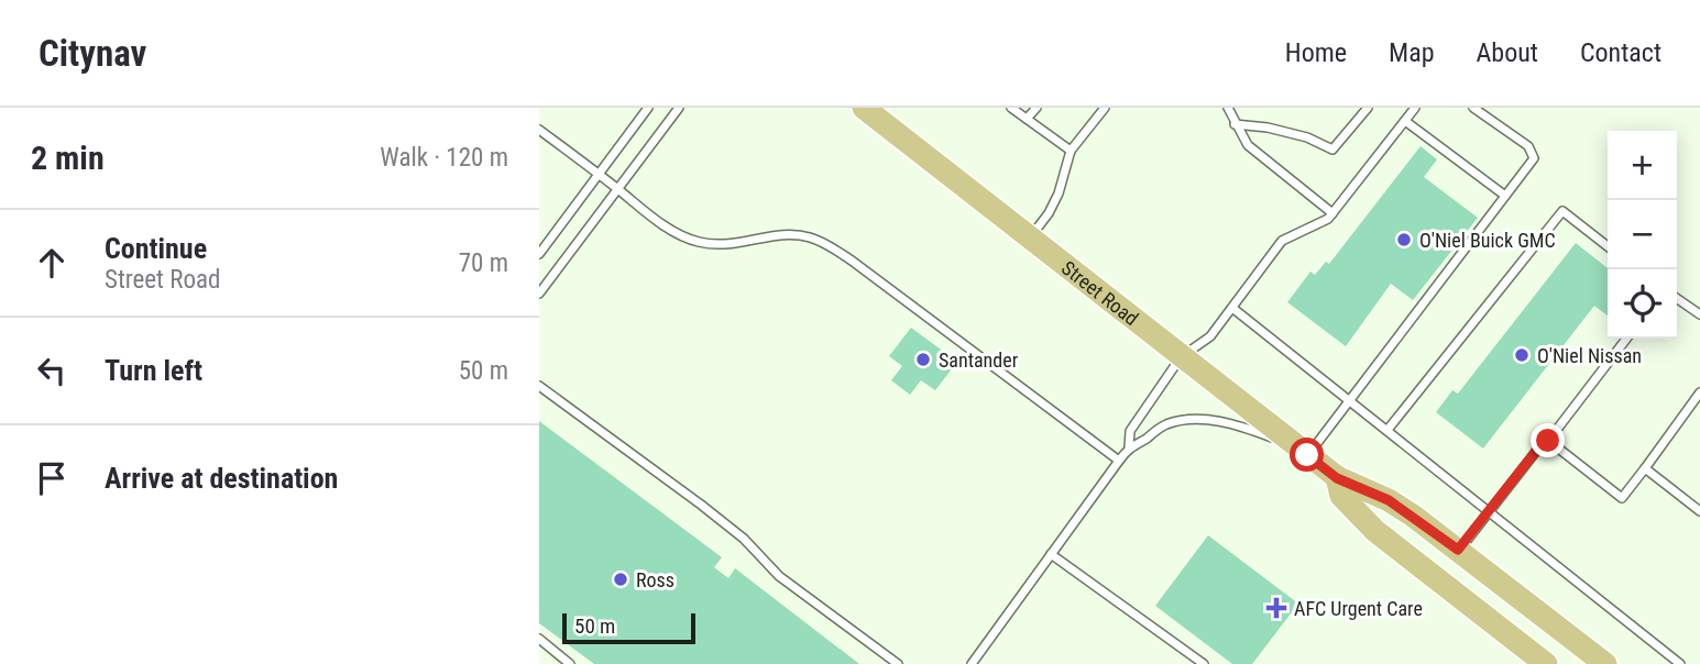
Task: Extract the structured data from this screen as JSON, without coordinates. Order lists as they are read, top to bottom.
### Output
{
  "streets": {
    "main road": ["Street Road"]
  },
  "places": {
    "other": [
      "O'Niel Buick GMC",
      "O'Niel Nissan",
      "Santander",
      "Ross"
    ],
    "health": ["AFC Urgent Care"]
  },
  "scale_bar": "50 m",
  "page": {
    "header": "Citynav",
    "nav": [
      "Home",
      "Map",
      "About",
      "Contact"
    ],
    "heading": ["2 min", "Walk · 120 m"],
    "map_buttons": ["+", "−"],
    "list": [
      ["Continue", "Street Road", "70 m"],
      ["Turn left", "50 m"],
      "Arrive at destination"
    ],
    "scale": "50 m"
  }
}
